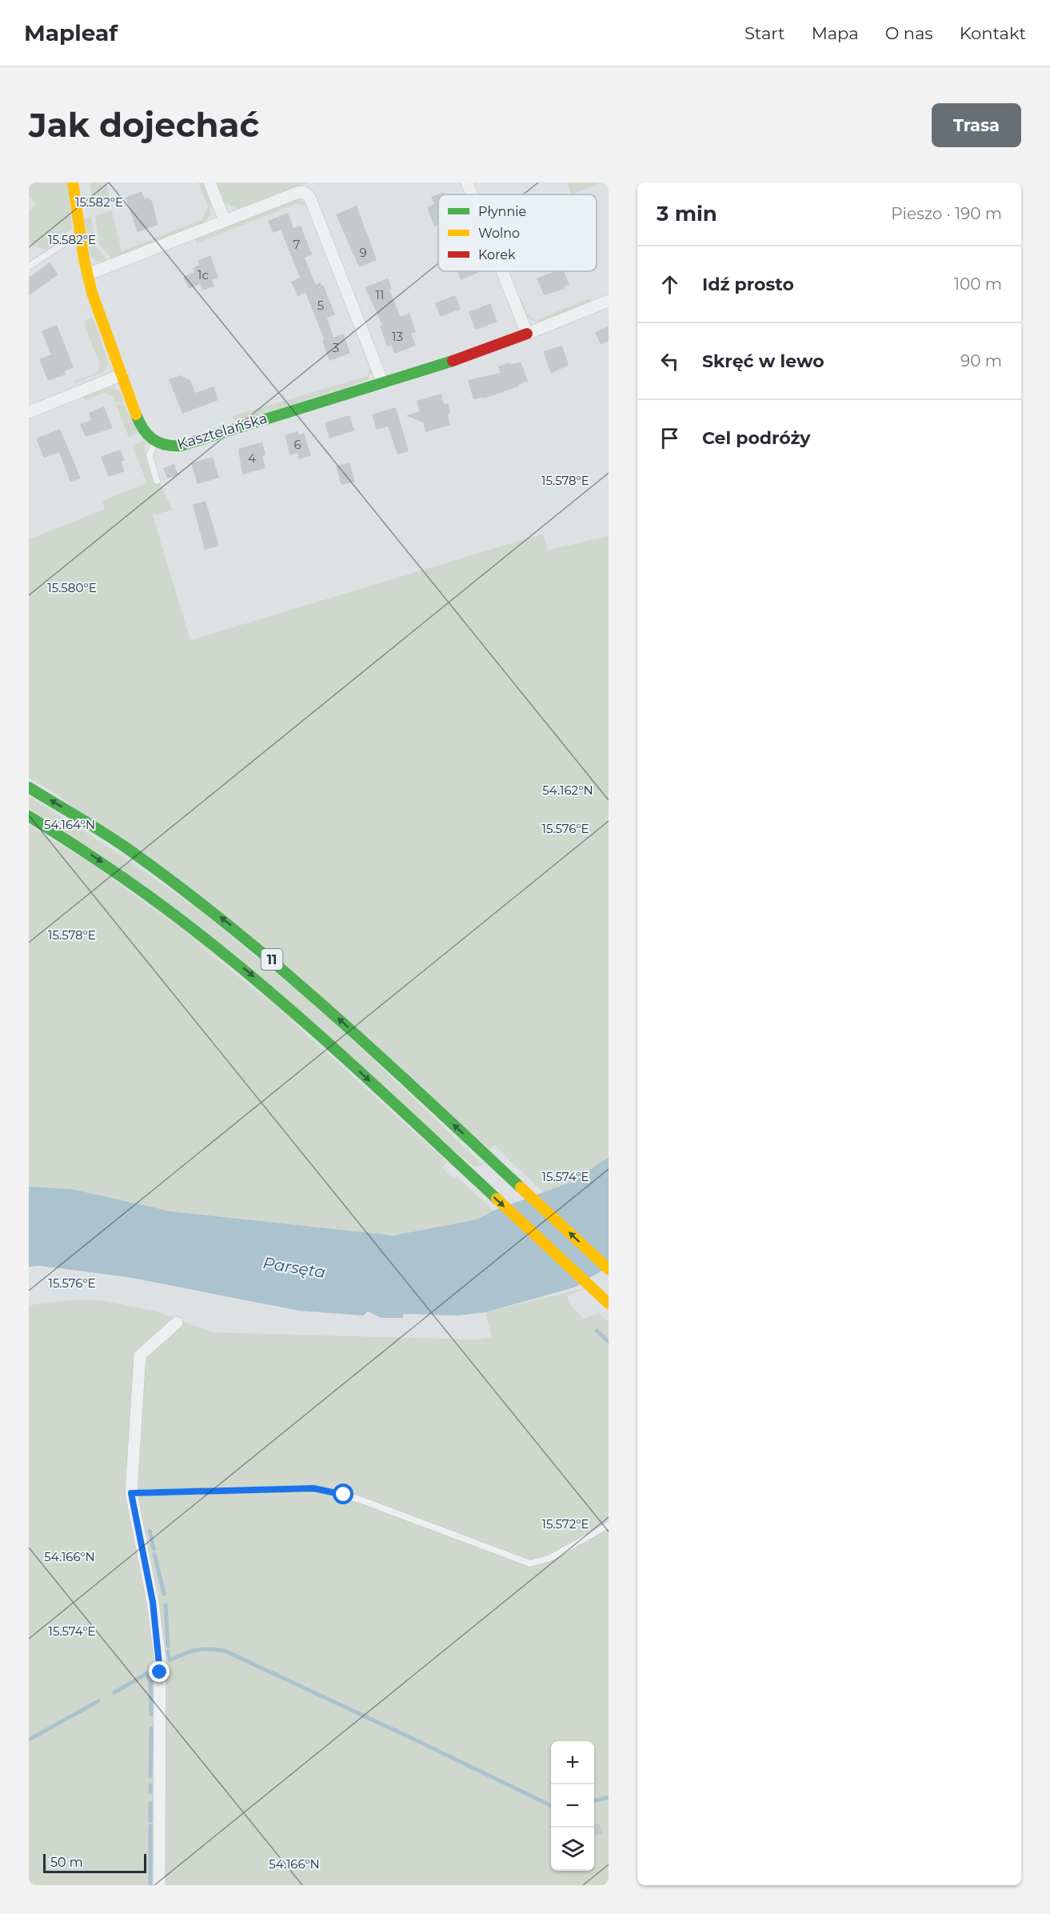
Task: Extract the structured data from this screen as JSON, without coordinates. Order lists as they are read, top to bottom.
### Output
{
  "streets": {
    "main road": ["Kasztelańska", "11"]
  },
  "water": ["Parsęta"],
  "house_numbers": [
    "7",
    "9",
    "1c",
    "11",
    "5",
    "13",
    "3",
    "6",
    "4"
  ],
  "legend": ["Płynnie", "Wolno", "Korek"],
  "scale_bar": "50 m",
  "page": {
    "header": "Mapleaf",
    "nav": [
      "Start",
      "Mapa",
      "O nas",
      "Kontakt"
    ],
    "buttons": "Trasa",
    "title": "Jak dojechać",
    "heading": ["3 min", "Pieszo · 190 m"],
    "list": [
      ["Idź prosto", "100 m"],
      ["Skręć w lewo", "90 m"],
      "Cel podróży"
    ],
    "map_buttons": ["+", "−"],
    "scale": "50 m"
  },
  "coordinates": [
    "15.582°E",
    "15.578°E",
    "15.580°E",
    "54.162°N",
    "54.164°N",
    "15.576°E",
    "15.574°E",
    "15.572°E",
    "54.166°N"
  ]
}
